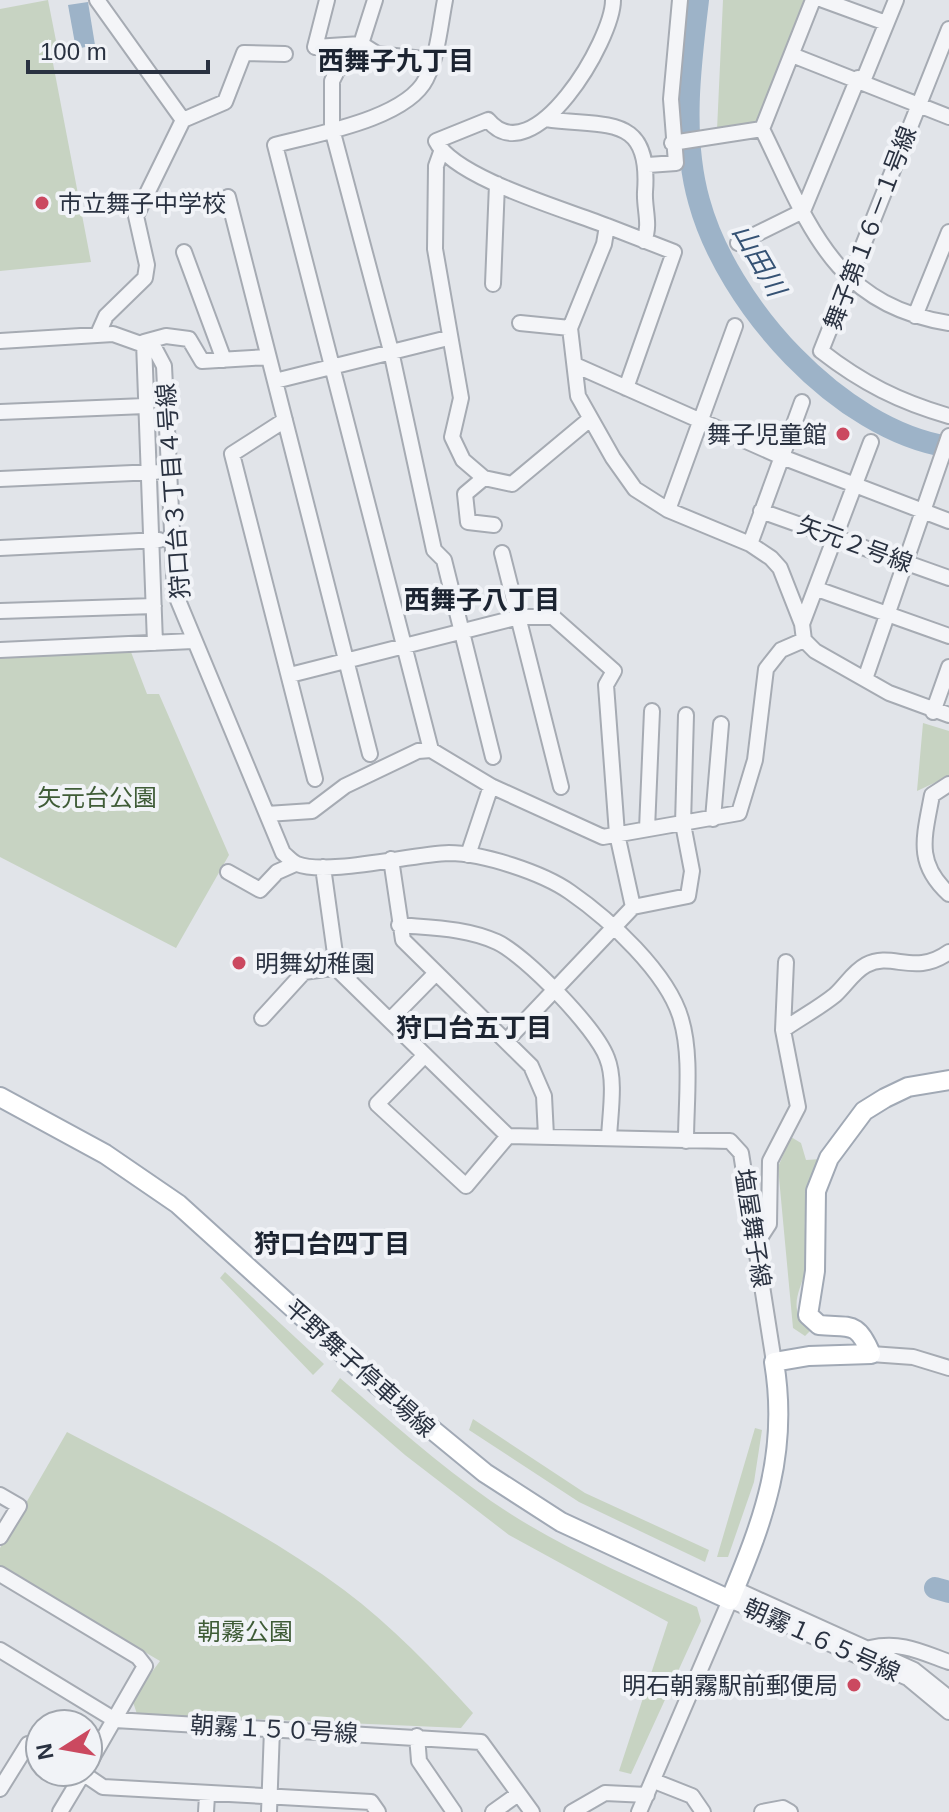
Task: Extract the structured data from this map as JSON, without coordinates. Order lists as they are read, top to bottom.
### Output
{
  "streets": {
    "main road": ["平野舞子停車場線"],
    "street": [
      "舞子第１６－１号線",
      "狩口台３丁目４号線",
      "矢元２号線",
      "塩屋舞子線",
      "朝霧１６５号線",
      "朝霧１５０号線"
    ]
  },
  "crossings": [
    ["平野舞子停車場線", "朝霧１６５号線"]
  ],
  "districts": [
    "西舞子九丁目",
    "西舞子八丁目",
    "狩口台五丁目",
    "狩口台四丁目"
  ],
  "water": ["山田川"],
  "parks": ["矢元台公園", "朝霧公園"],
  "places": [
    "市立舞子中学校",
    "舞子児童館",
    "明舞幼稚園",
    "明石朝霧駅前郵便局"
  ],
  "scale_bar": "100 m",
  "north": "left"
}
